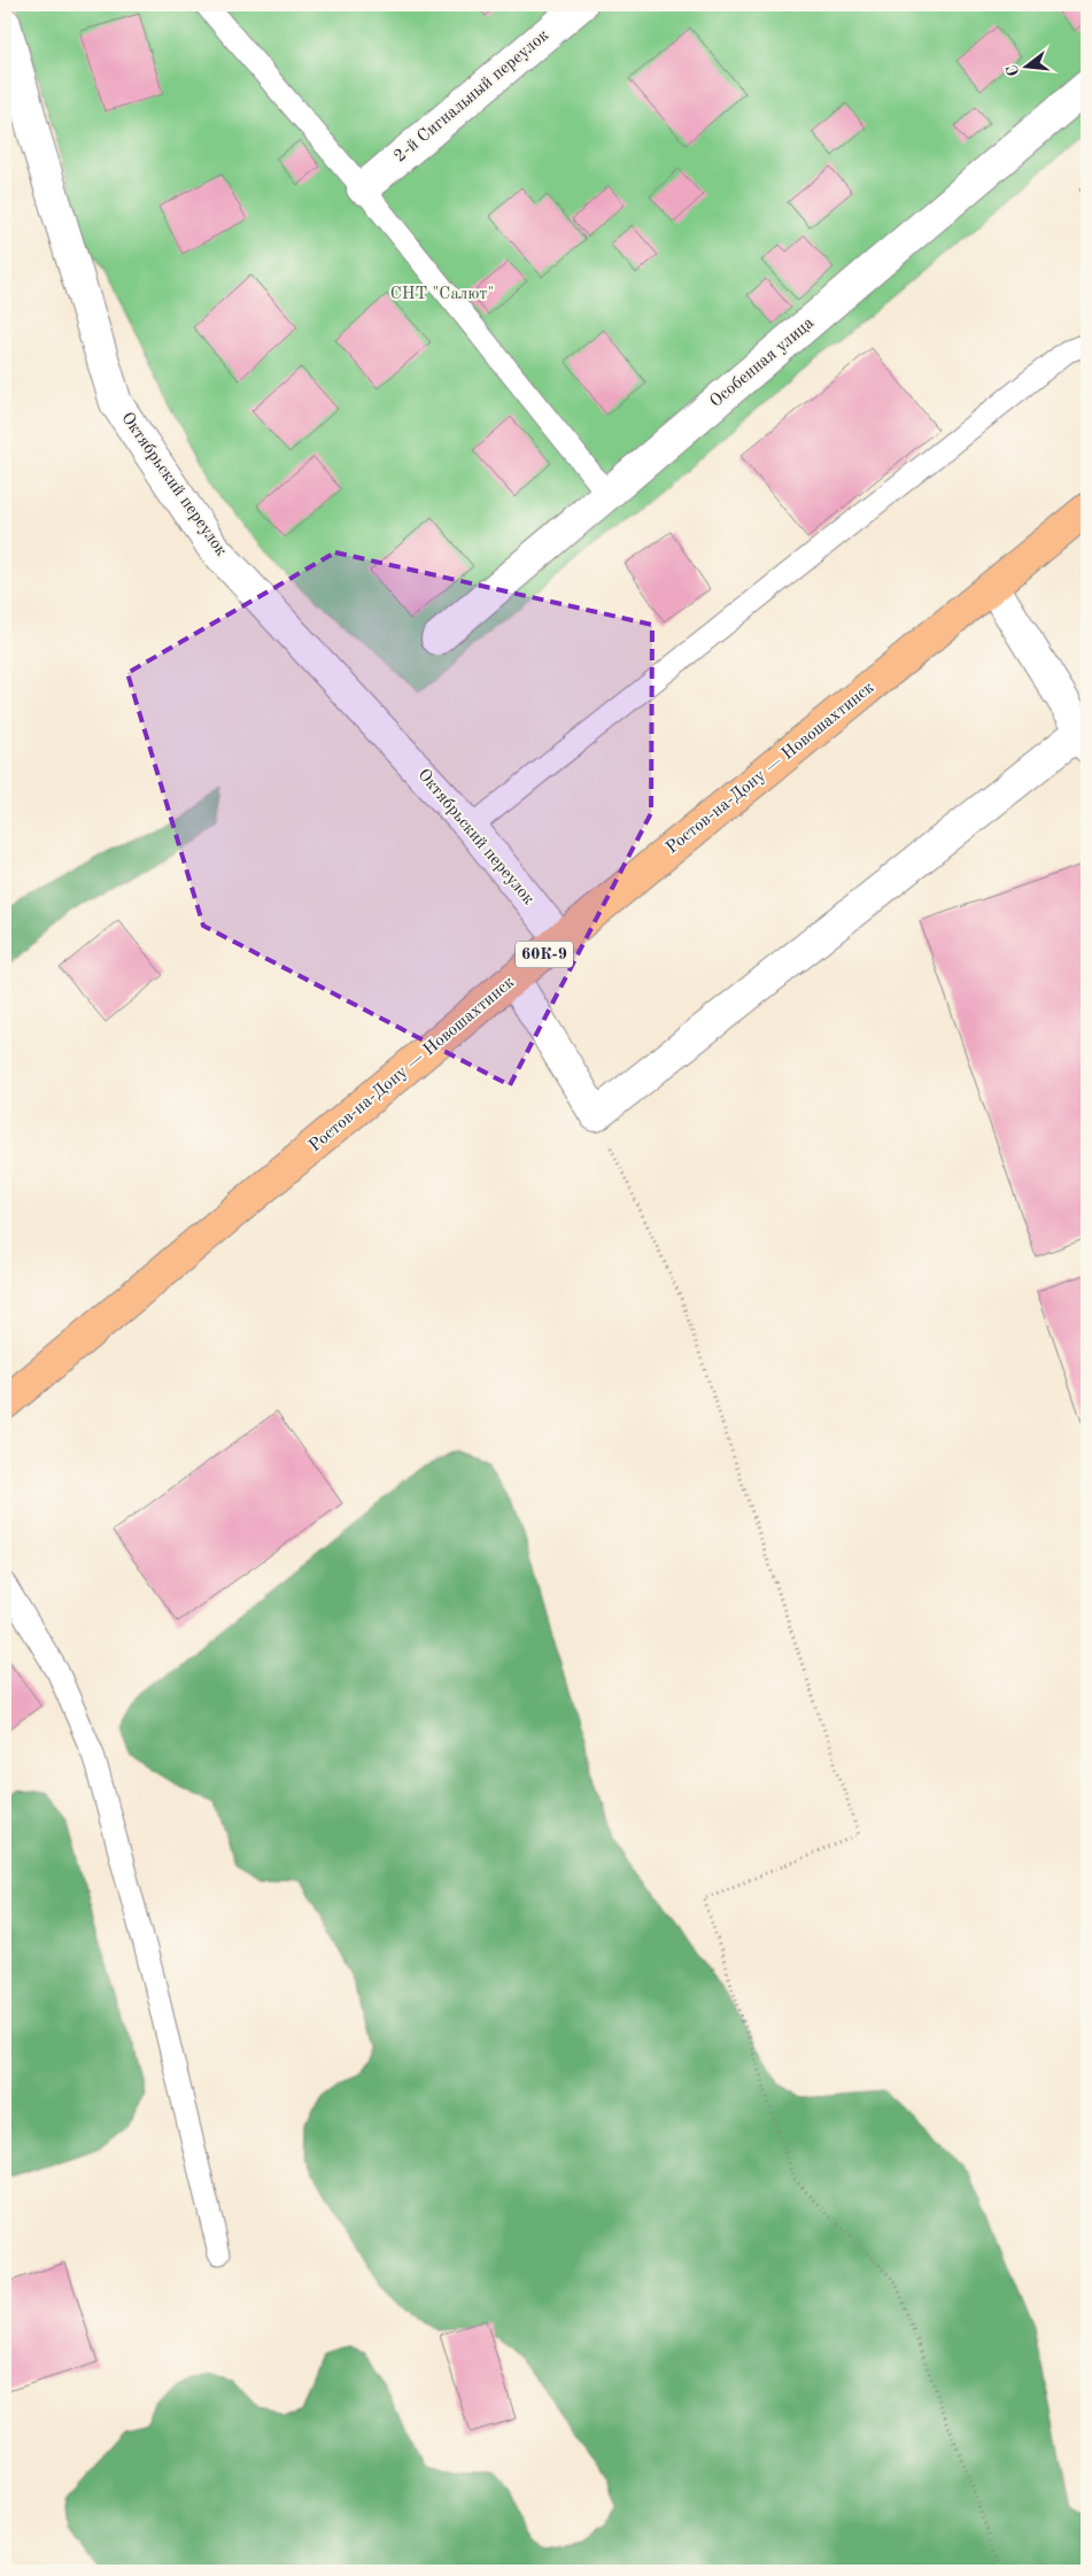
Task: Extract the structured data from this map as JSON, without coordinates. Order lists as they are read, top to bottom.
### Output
{
  "streets": {
    "main road": ["Ростов-на-Дону — Новошахтинск", "60К-9"],
    "street": ["2-й Сигнальный переулок", "Особенная улица", "Октябрьский переулок"]
  },
  "crossings": [
    ["Октябрьский переулок", "Ростов-на-Дону — Новошахтинск"]
  ],
  "parks": ["СНТ \"Салют\""],
  "north": "left"
}
